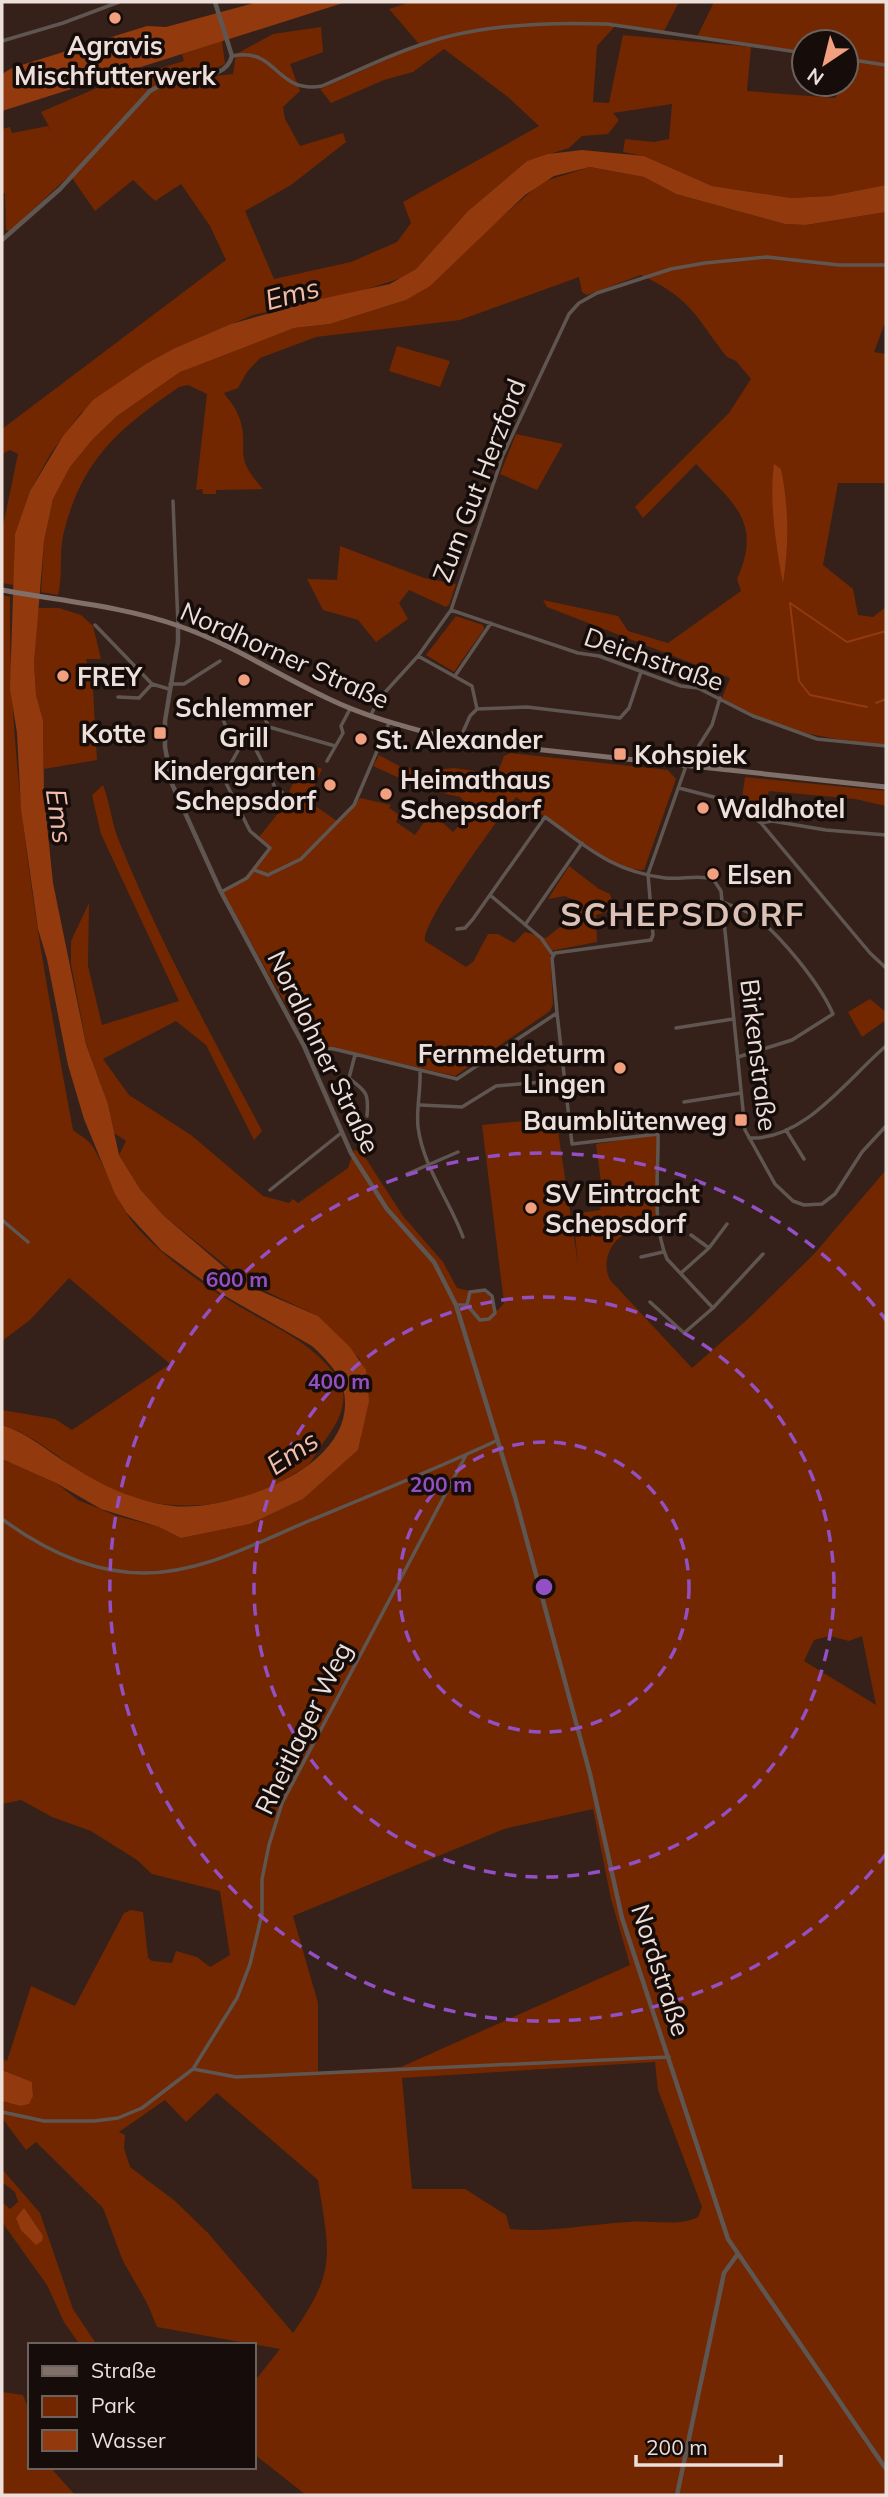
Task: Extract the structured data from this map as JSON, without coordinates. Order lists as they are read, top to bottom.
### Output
{
  "streets": {
    "main road": ["Nordhorner Straße"],
    "street": [
      "Zum Gut Herzford",
      "Deichstraße",
      "Nordlohner Straße",
      "Birkenstraße",
      "Rheitlager Weg",
      "Nordstraße"
    ]
  },
  "crossings": [
    ["Zum Gut Herzford", "Nordhorner Straße"],
    ["Zum Gut Herzford", "Deichstraße"],
    ["Nordhorner Straße", "Nordlohner Straße"],
    ["Nordlohner Straße", "Nordstraße"]
  ],
  "districts": ["SCHEPSDORF"],
  "water": ["Ems"],
  "places": {
    "other": [
      "Agravis Mischfutterwerk",
      "FREY",
      "Schlemmer Grill",
      "St. Alexander",
      "Kindergarten Schepsdorf",
      "Heimathaus Schepsdorf",
      "Waldhotel",
      "Elsen",
      "Fernmeldeturm Lingen",
      "SV Eintracht Schepsdorf"
    ],
    "transit": ["Kotte", "Kohspiek", "Baumblütenweg"]
  },
  "legend": ["Straße", "Park", "Wasser"],
  "scale_bar": "200 m",
  "north": "bottom left",
  "rings": ["600 m", "400 m", "200 m"]
}
